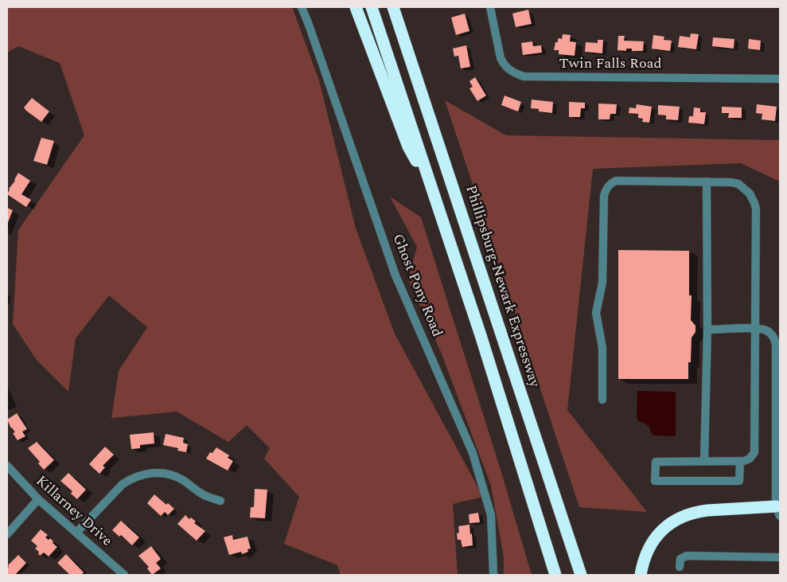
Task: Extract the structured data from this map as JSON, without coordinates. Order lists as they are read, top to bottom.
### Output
{
  "streets": {
    "highway": ["Phillipsburg-Newark Expressway"],
    "street": ["Twin Falls Road", "Ghost Pony Road", "Killarney Drive"]
  }
}
